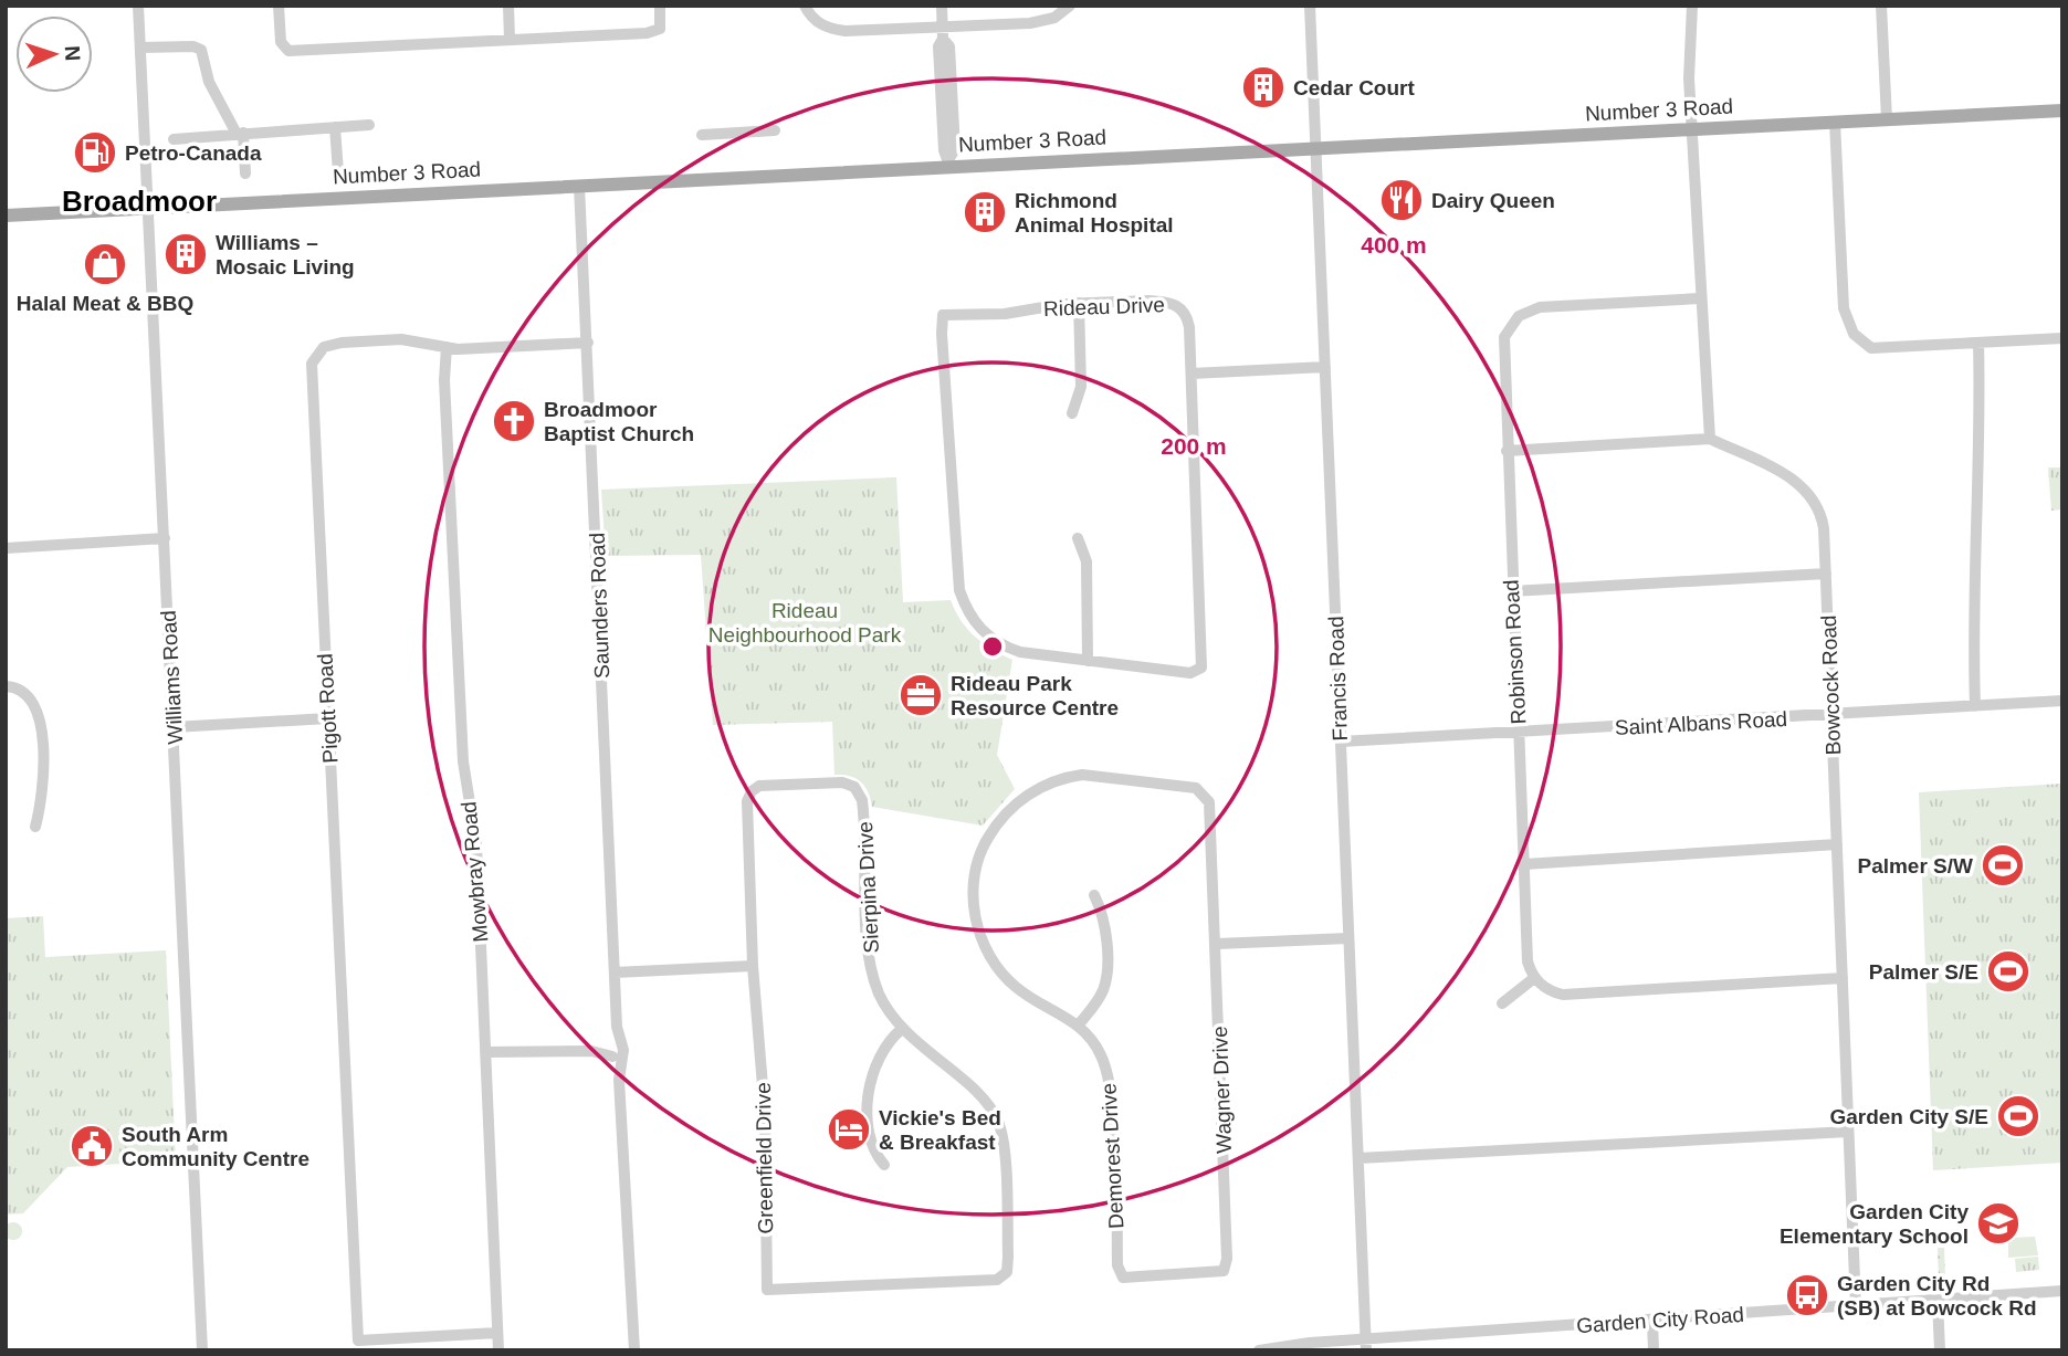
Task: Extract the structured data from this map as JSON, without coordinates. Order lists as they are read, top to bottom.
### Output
{
  "streets": {
    "main road": ["Number 3 Road"],
    "street": [
      "Rideau Drive",
      "Saunders Road",
      "Robinson Road",
      "Williams Road",
      "Francis Road",
      "Bowcock Road",
      "Pigott Road",
      "Saint Albans Road",
      "Mowbray Road",
      "Sierpina Drive",
      "Wagner Drive",
      "Demorest Drive",
      "Greenfield Drive",
      "Garden City Road"
    ]
  },
  "crossings": [
    ["Number 3 Road", "Saunders Road"],
    ["Number 3 Road", "Williams Road"],
    ["Number 3 Road", "Francis Road"],
    ["Saunders Road", "Pigott Road"],
    ["Robinson Road", "Saint Albans Road"],
    ["Francis Road", "Saint Albans Road"],
    ["Francis Road", "Garden City Road"],
    ["Bowcock Road", "Saint Albans Road"],
    ["Bowcock Road", "Garden City Road"],
    ["Pigott Road", "Mowbray Road"],
    ["Sierpina Drive", "Greenfield Drive"],
    ["Wagner Drive", "Demorest Drive"]
  ],
  "districts": ["Broadmoor"],
  "parks": ["Rideau Neighbourhood Park"],
  "places": {
    "building": ["Cedar Court", "Richmond Animal Hospital", "Williams – Mosaic Living"],
    "fuel station": ["Petro-Canada"],
    "restaurant": ["Dairy Queen"],
    "shop": ["Halal Meat & BBQ"],
    "church": ["Broadmoor Baptist Church"],
    "office": ["Rideau Park Resource Centre"],
    "sports": ["Palmer S/W", "Palmer S/E", "Garden City S/E"],
    "hotel": ["Vickie's Bed & Breakfast"],
    "public building": ["South Arm Community Centre"],
    "school or university": ["Garden City Elementary School"],
    "bus stop": ["Garden City Rd (SB) at Bowcock Rd"]
  },
  "north": "right",
  "rings": ["400 m", "200 m"]
}
